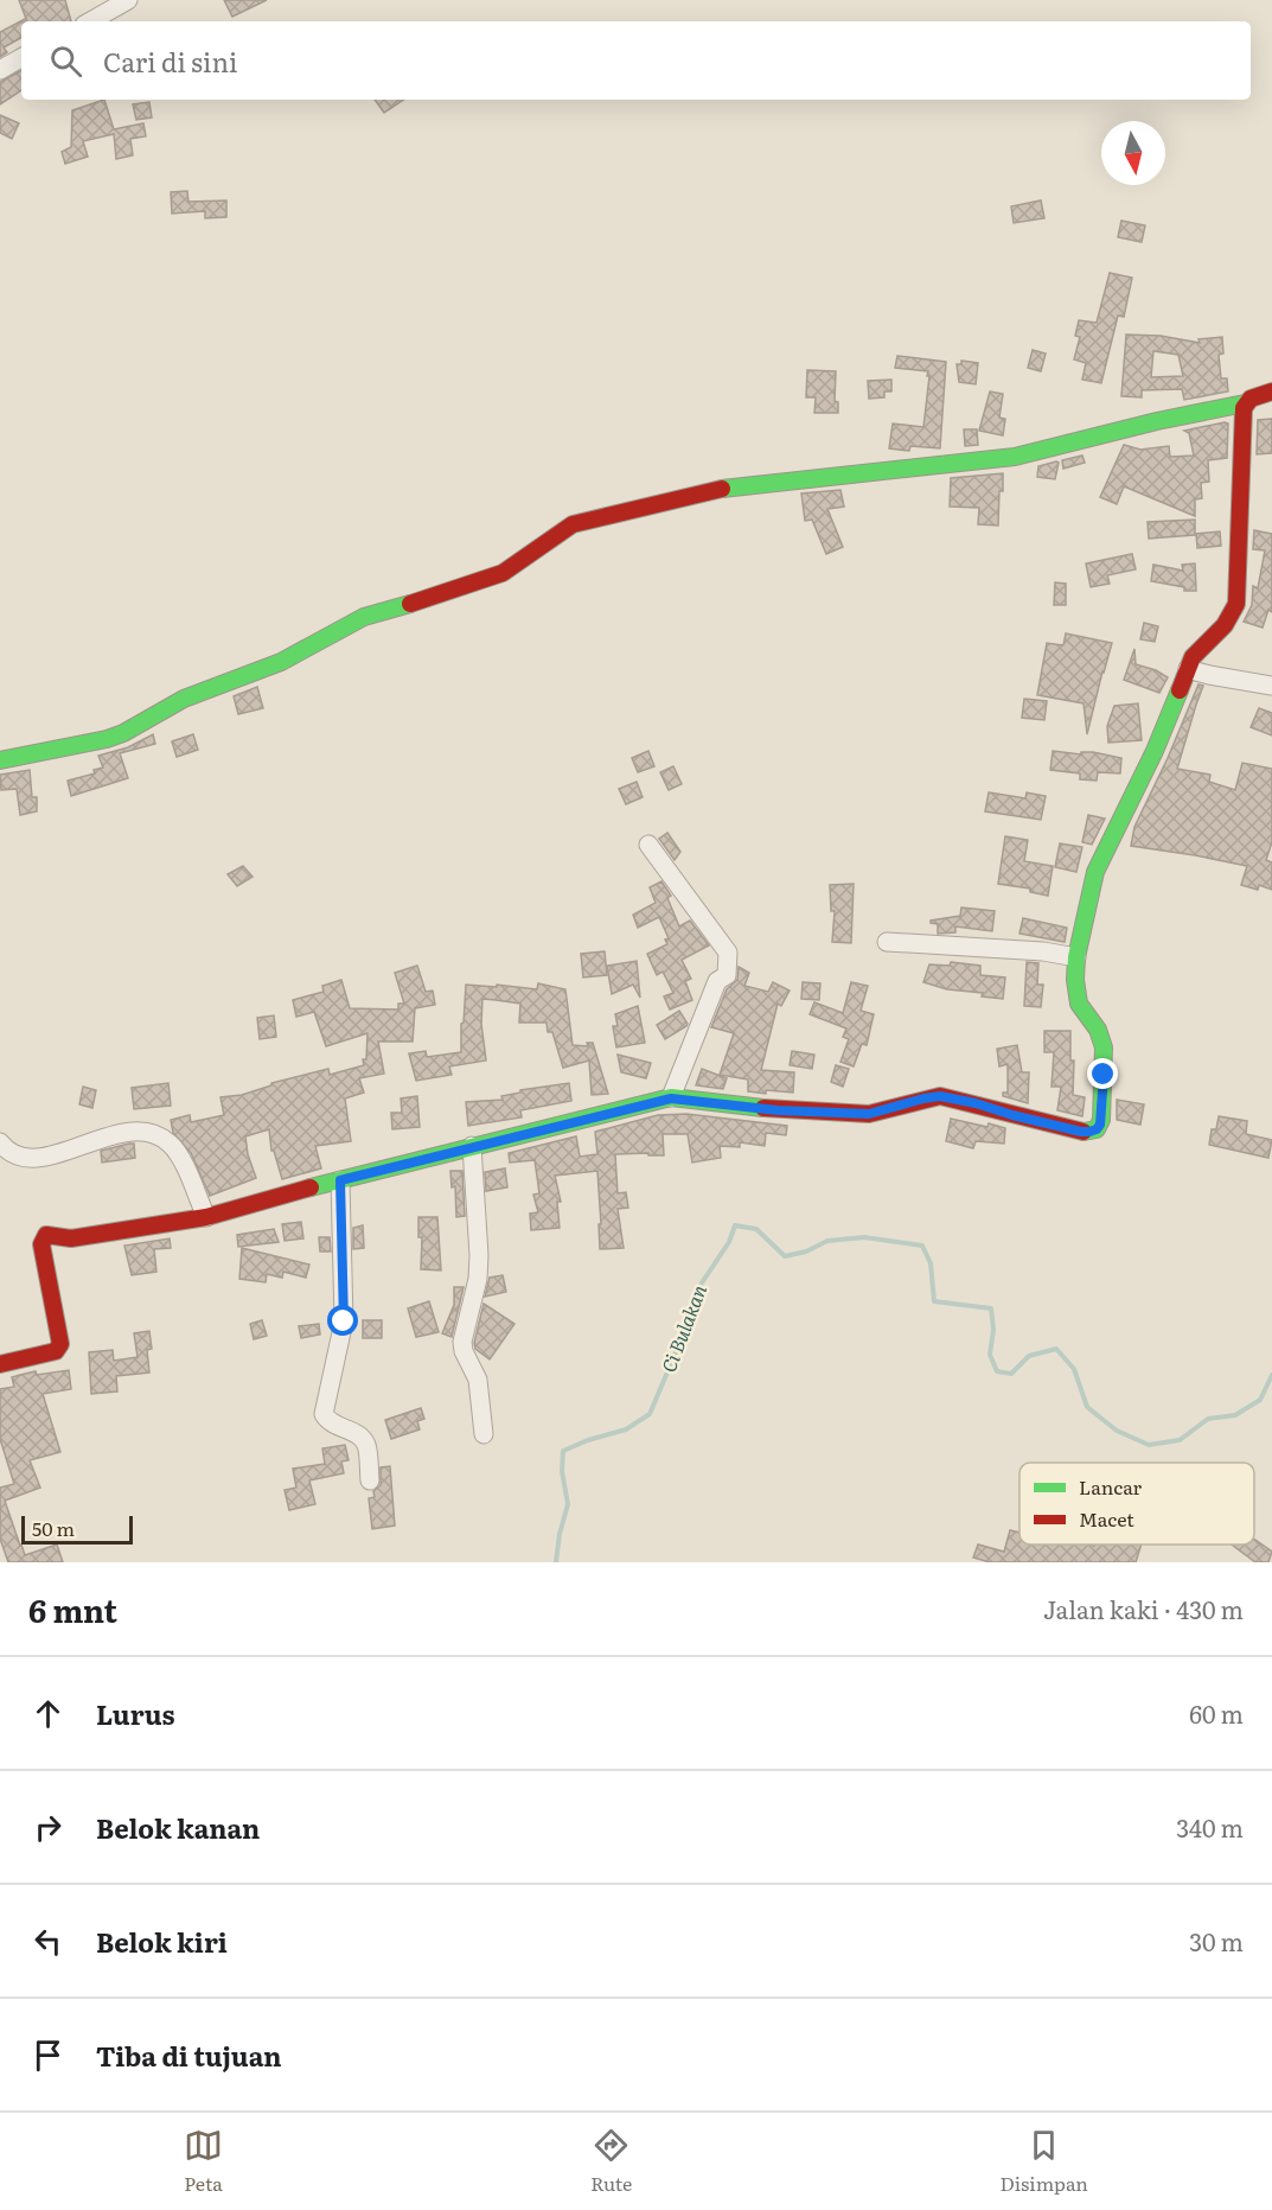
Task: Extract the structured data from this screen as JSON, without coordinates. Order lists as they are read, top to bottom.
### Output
{
  "water": ["Ci Bulakan"],
  "legend": ["Lancar", "Macet"],
  "scale_bar": "50 m",
  "north": "bottom",
  "page": {
    "search": "Cari di sini",
    "scale": "50 m",
    "heading": ["6 mnt", "Jalan kaki · 430 m"],
    "list": [
      ["Lurus", "60 m"],
      ["Belok kanan", "340 m"],
      ["Belok kiri", "30 m"],
      "Tiba di tujuan"
    ],
    "nav": ["Peta", "Rute", "Disimpan"]
  }
}
